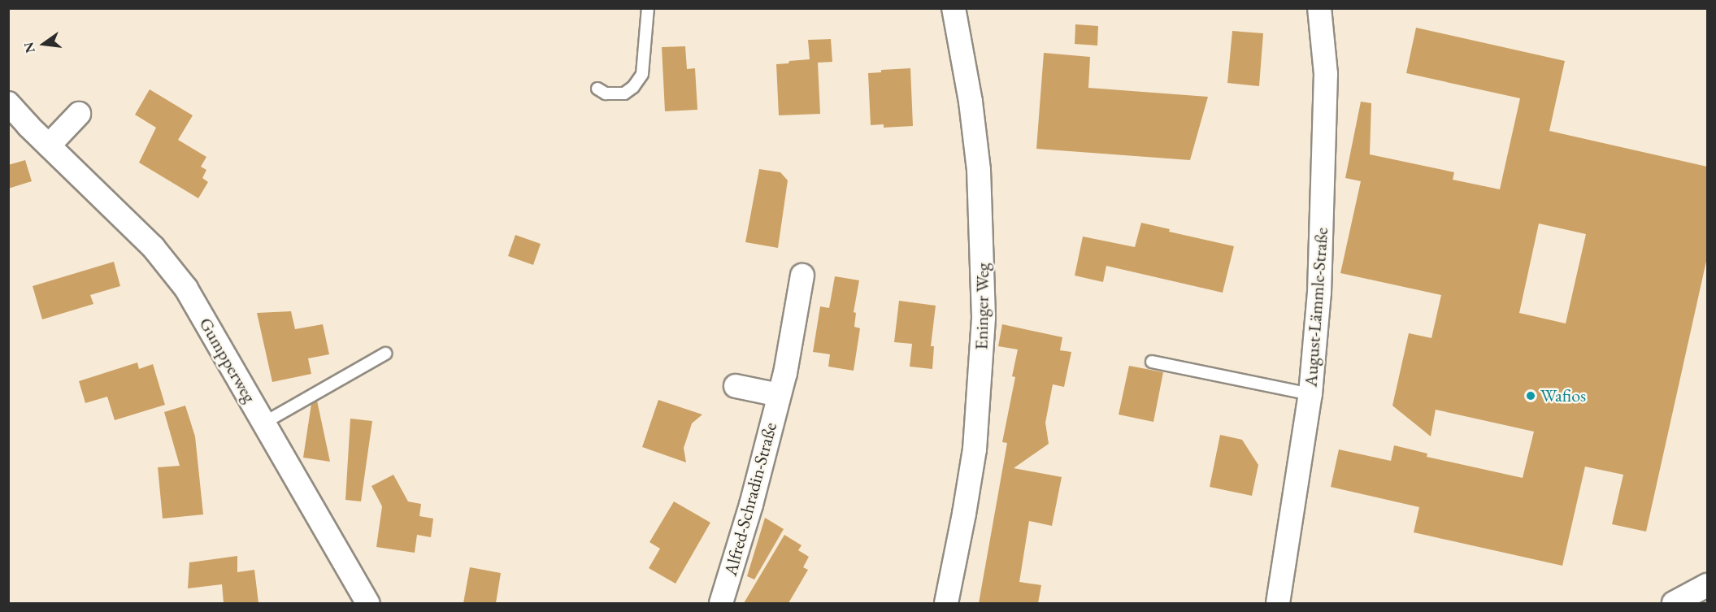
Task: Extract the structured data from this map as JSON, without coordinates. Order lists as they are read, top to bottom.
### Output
{
  "streets": {
    "street": [
      "Eninger Weg",
      "August-Lämmle-Straße",
      "Gumpperweg",
      "Alfred-Schradin-Straße"
    ]
  },
  "places": ["Wafios"],
  "north": "left"
}
